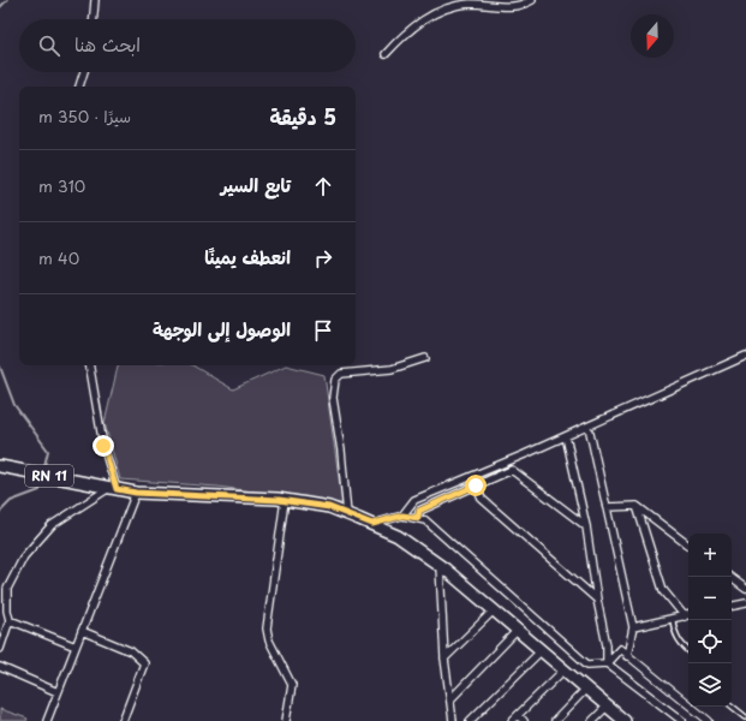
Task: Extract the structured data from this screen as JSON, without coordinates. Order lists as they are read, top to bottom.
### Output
{
  "streets": {
    "main road": ["RN 11"]
  },
  "north": "bottom",
  "page": {
    "search": "ابحث هنا",
    "heading": ["5 دقيقة", "سيرًا · 350 m"],
    "list": [
      ["تابع السير", "310 m"],
      ["انعطف يمينًا", "40 m"],
      "الوصول إلى الوجهة"
    ],
    "map_buttons": ["+", "−"]
  }
}
